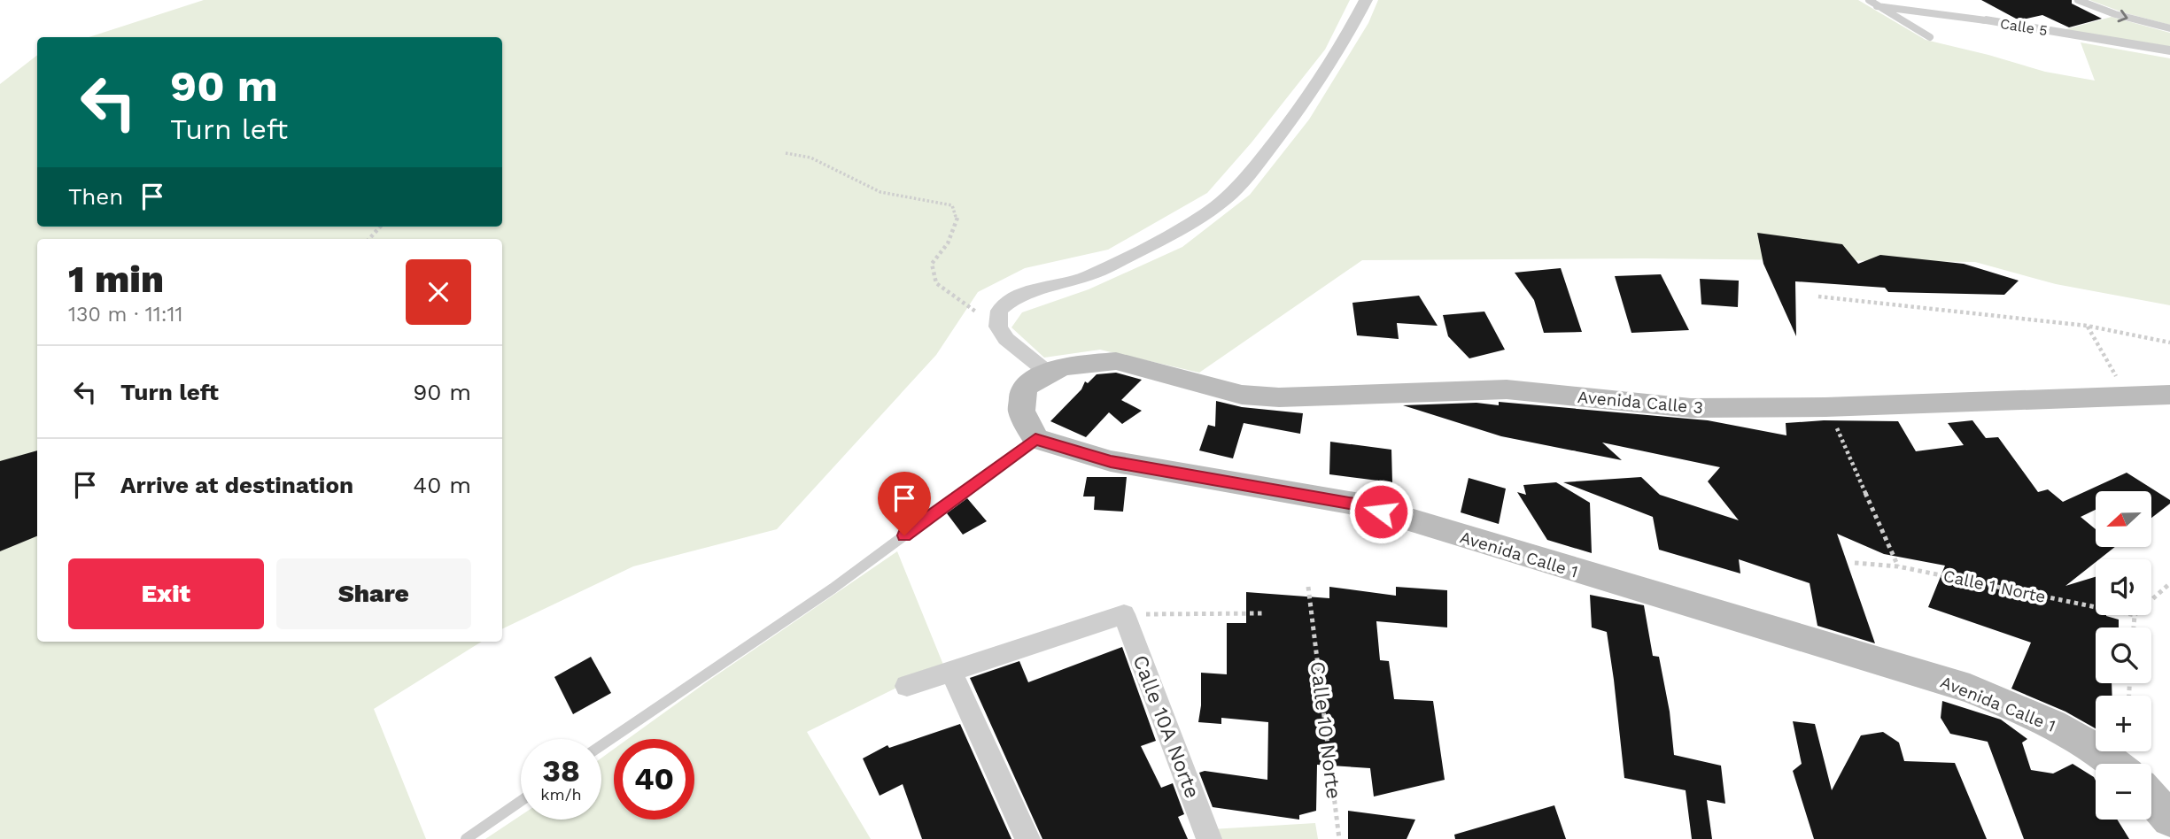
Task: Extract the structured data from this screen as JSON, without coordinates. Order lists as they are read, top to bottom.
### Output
{
  "streets": {
    "street": [
      "Calle 5",
      "Avenida Calle 3",
      "Avenida Calle 1",
      "Calle 10A Norte"
    ],
    "path": ["Calle 1 Norte", "Calle 10 Norte"]
  },
  "north": "left",
  "page": {
    "turn": ["90 m", "Turn left"],
    "then": "Then",
    "heading": ["1 min", "130 m · 11:11"],
    "list": [
      {
        "name": "Turn left",
        "value": "90 m"
      },
      {
        "name": "Arrive at destination",
        "value": "40 m"
      }
    ],
    "map_buttons": ["+", "−"],
    "buttons": ["Exit", "Share"],
    "speed": "38 km/h",
    "limit": "40"
  }
}
